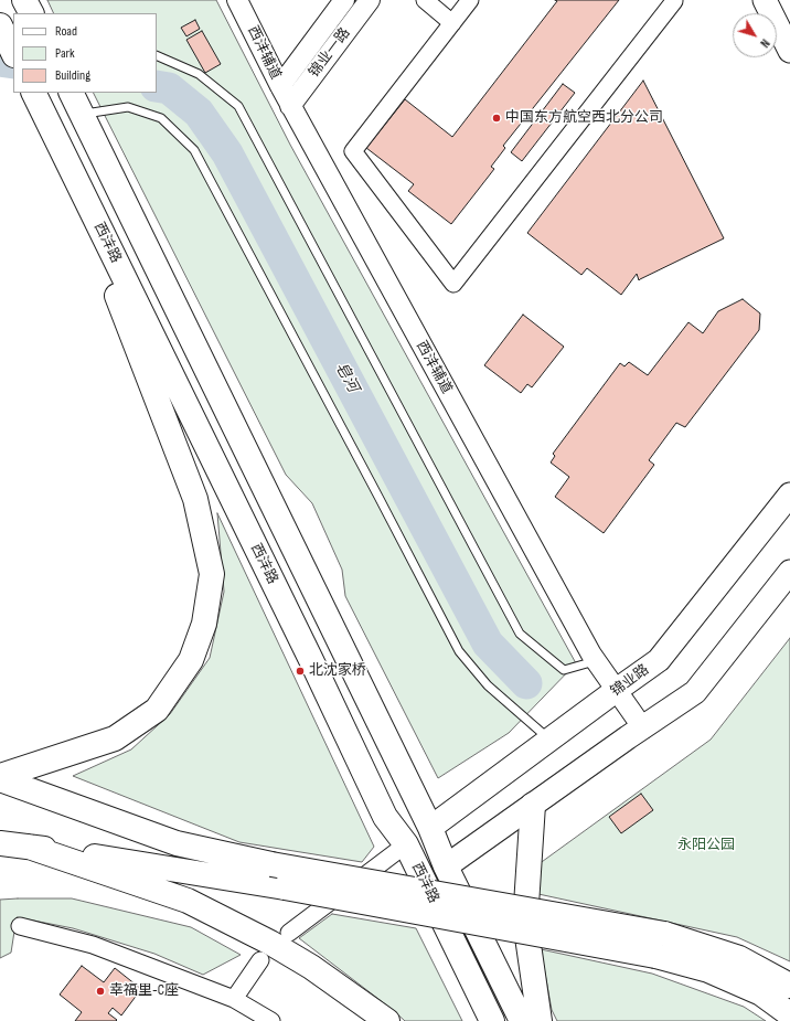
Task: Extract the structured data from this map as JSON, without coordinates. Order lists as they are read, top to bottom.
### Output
{
  "streets": {
    "highway": ["西沣路"],
    "main road": ["锦业路"],
    "street": ["西沣辅道", "锦业一路"]
  },
  "crossings": [
    ["西沣辅道", "锦业一路"],
    ["西沣辅道", "锦业路"],
    ["西沣路", "锦业路"]
  ],
  "water": ["皂河"],
  "parks": ["永阳公园"],
  "places": ["中国东方航空西北分公司", "北沈家桥", "幸福里-C座"],
  "legend": ["Road", "Park", "Building"],
  "north": "bottom right"
}
